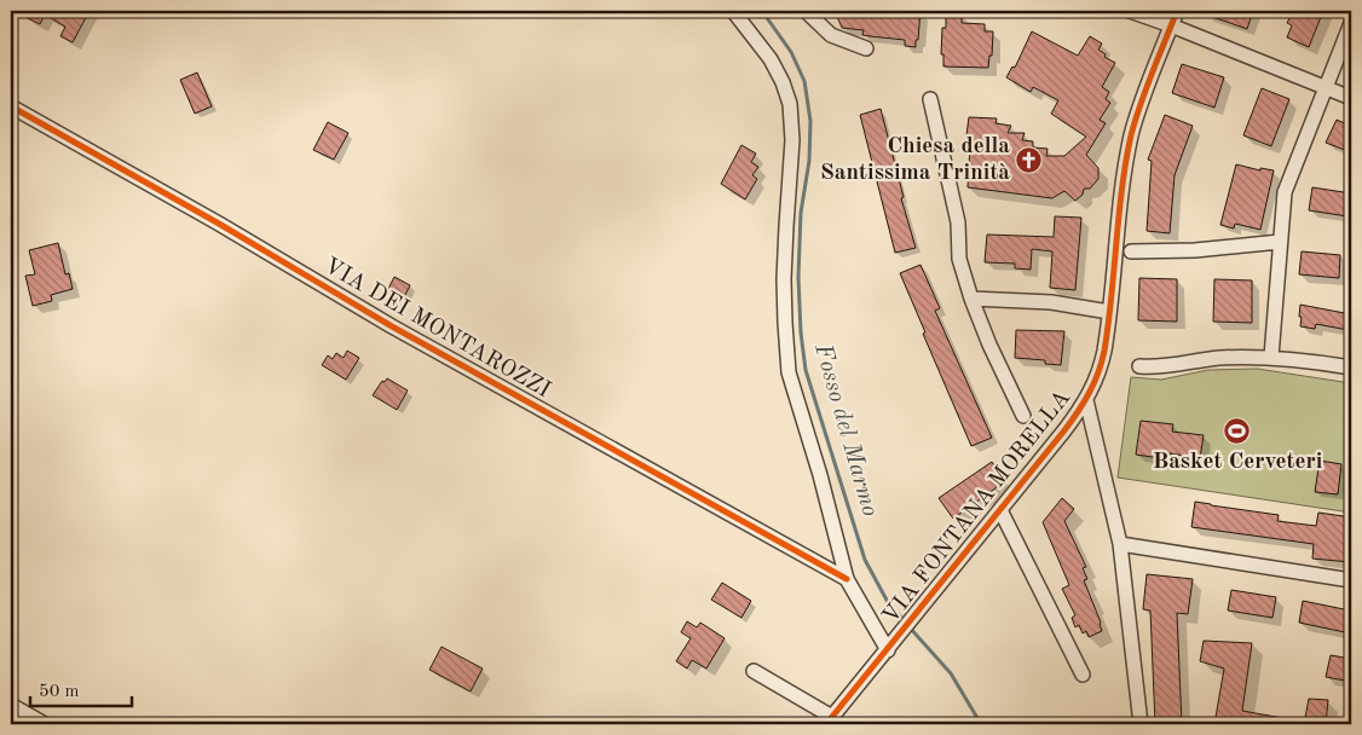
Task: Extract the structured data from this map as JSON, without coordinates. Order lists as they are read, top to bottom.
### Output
{
  "streets": {
    "street": ["VIA DEI MONTAROZZI", "VIA FONTANA MORELLA"]
  },
  "water": ["Fosso del Marmo"],
  "places": {
    "church": ["Chiesa della Santissima Trinità"],
    "sports": ["Basket Cerveteri"]
  },
  "scale_bar": "50 m"
}
